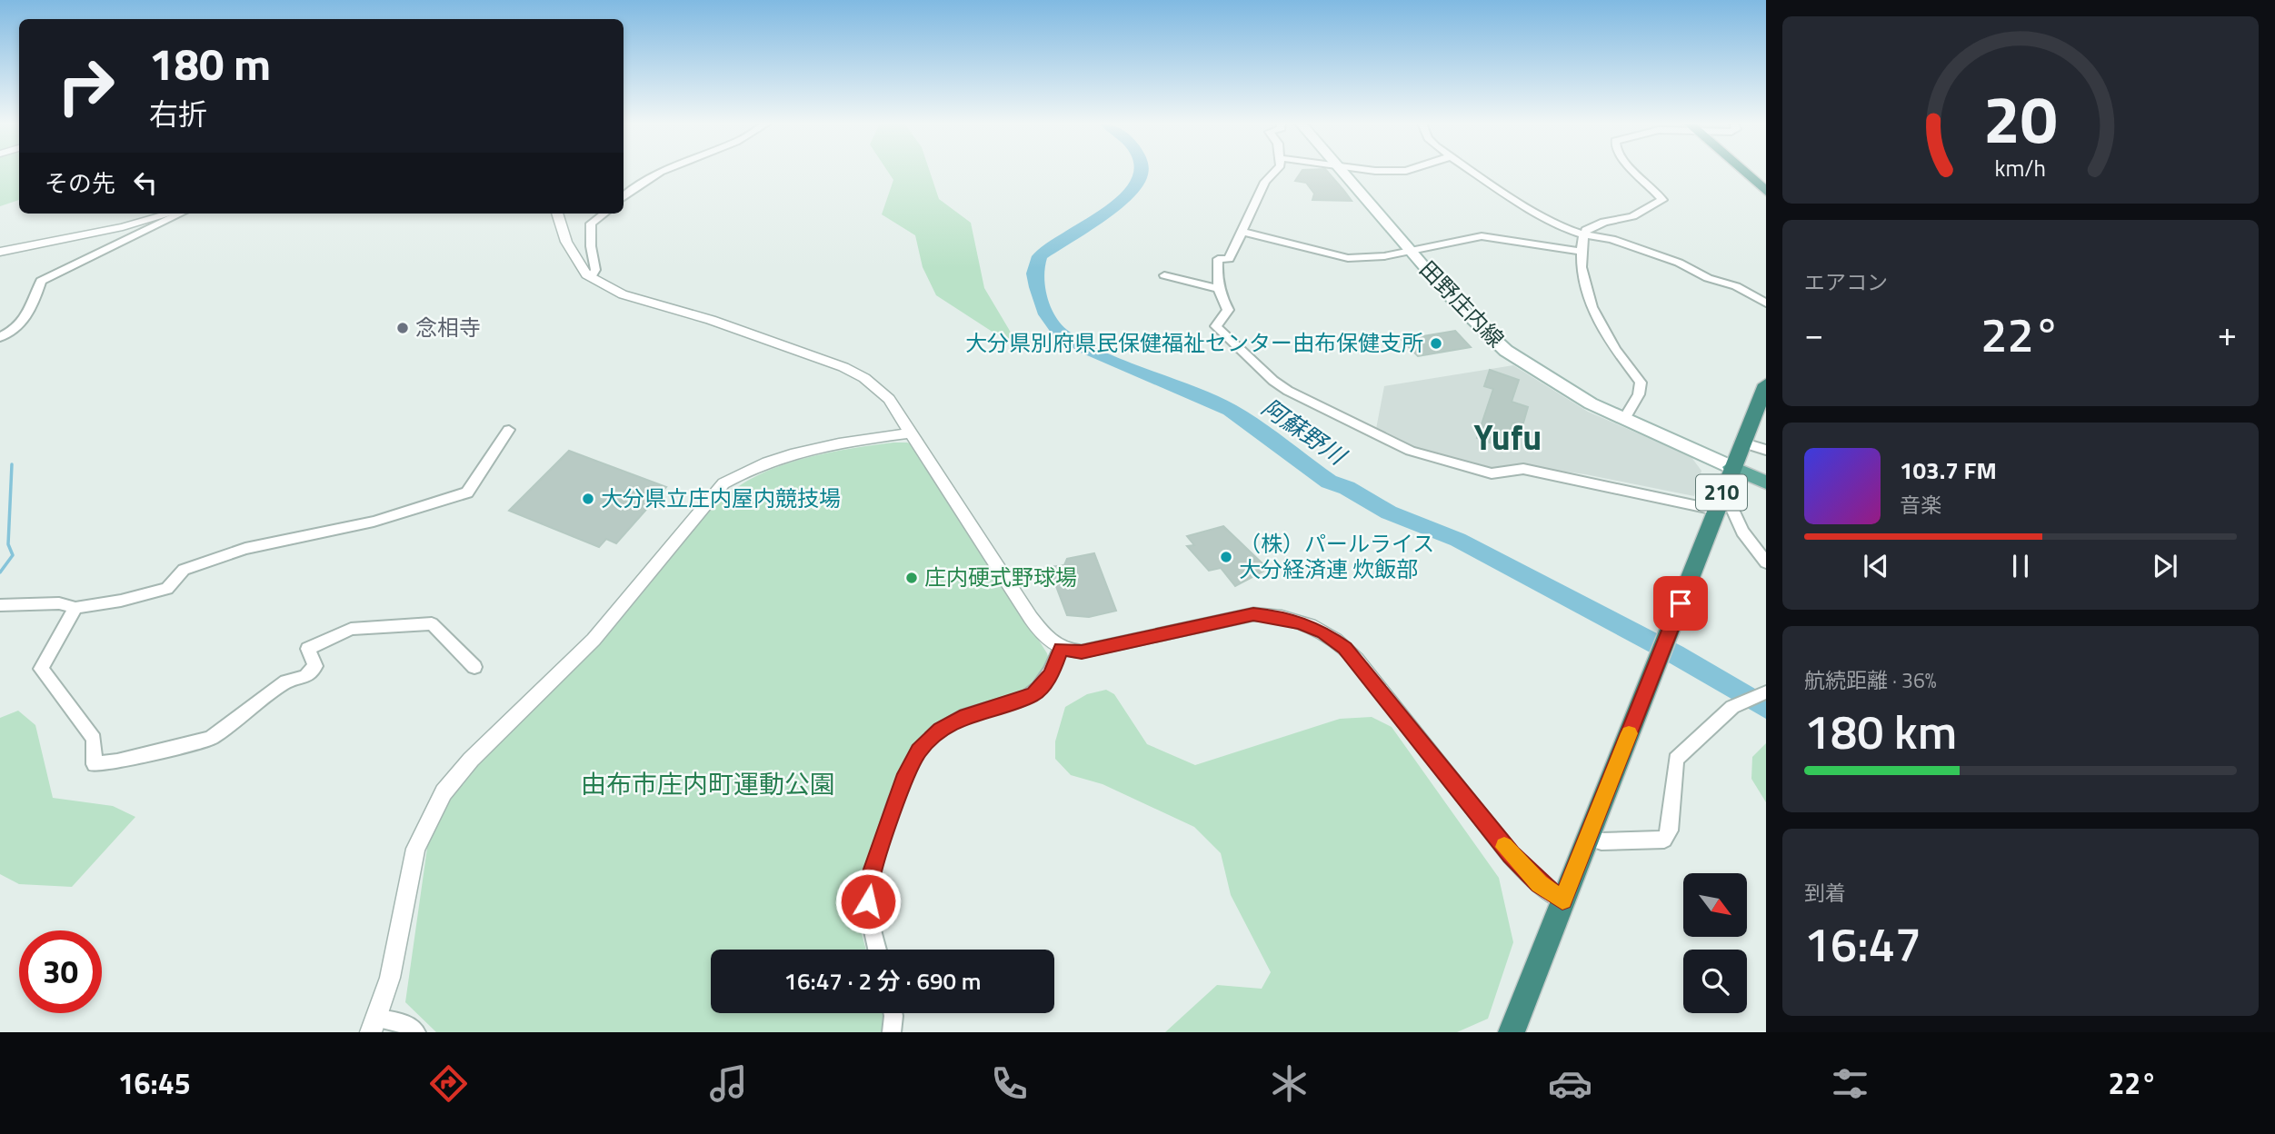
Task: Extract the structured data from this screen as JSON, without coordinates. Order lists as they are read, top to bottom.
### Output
{
  "streets": {
    "highway": ["210"],
    "main road": ["田野庄内線"]
  },
  "crossings": [
    ["田野庄内線", "210"]
  ],
  "districts": ["Yufu"],
  "water": ["阿蘇野川"],
  "parks": ["由布市庄内町運動公園"],
  "places": [
    "念相寺",
    "大分県別府県民保健福祉センター由布保健支所",
    "大分県立庄内屋内競技場",
    "（株）パールライス 大分経済連 炊飯部",
    "庄内硬式野球場"
  ],
  "north": "bottom right",
  "page": {
    "turn": ["180 m", "右折"],
    "then": "その先",
    "tile": [
      "エアコン",
      ["航続距離 · 36%", "180 km"],
      ["到着", "16:47"]
    ],
    "heat": ["−", "22°", "+"],
    "song": ["103.7 FM", "音楽"],
    "limit": "30",
    "trip": "16:47 · 2 分 · 690 m",
    "tabs": ["16:45", "22°"],
    "gauge": ["20", "km/h"]
  }
}
